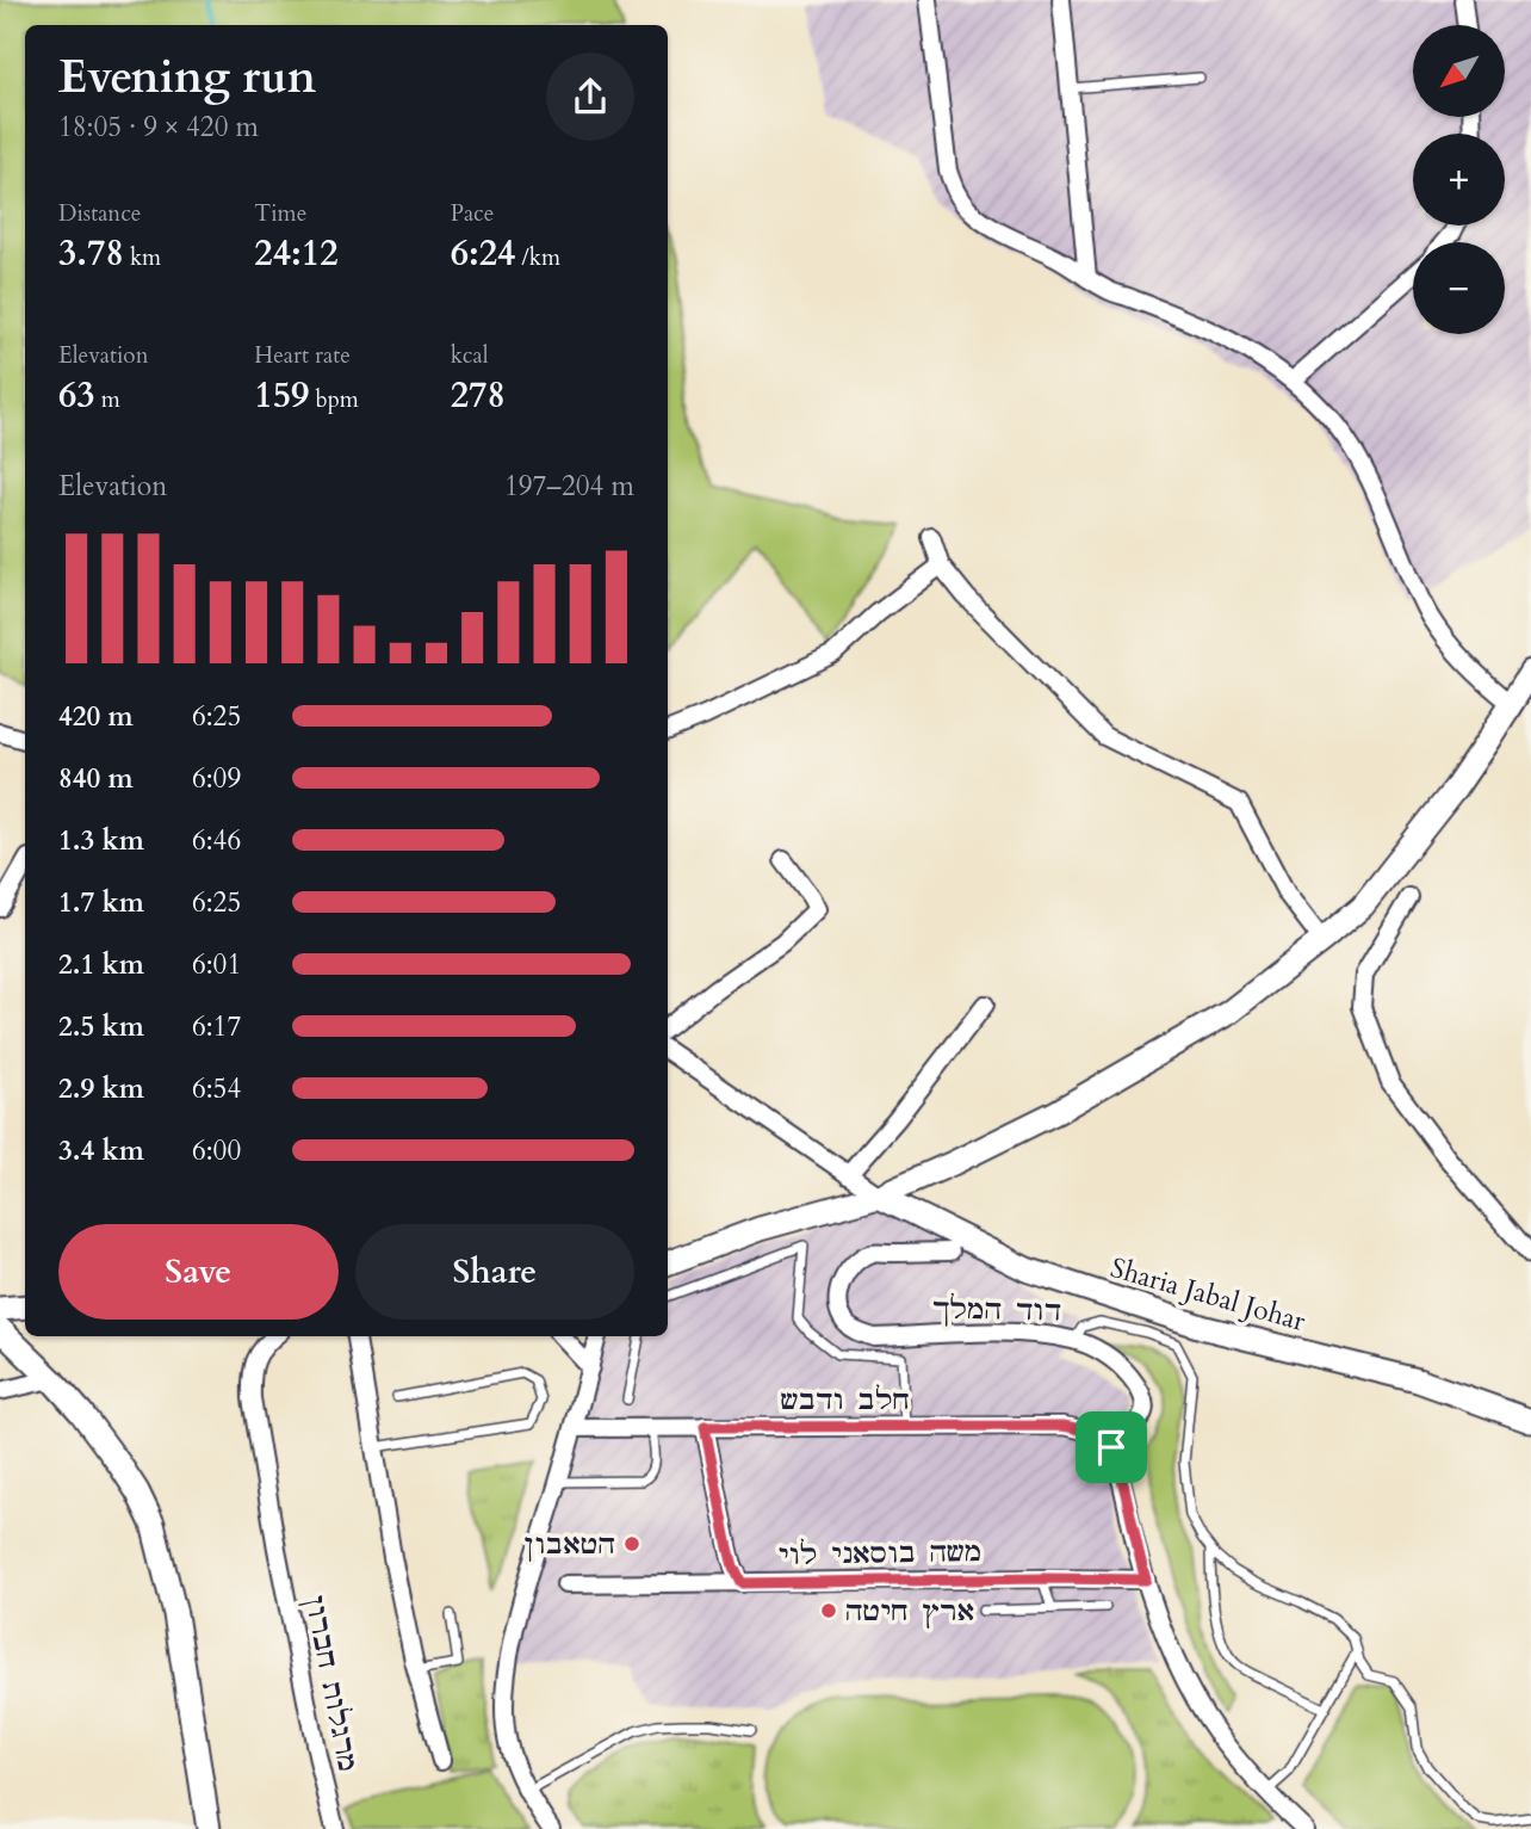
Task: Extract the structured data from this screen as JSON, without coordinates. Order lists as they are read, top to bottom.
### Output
{
  "streets": {
    "street": [
      "Sharia Jabal Johar",
      "דוד המלך",
      "חלב ודבש",
      "משה בוסאני לוי",
      "מרגלות חברון"
    ]
  },
  "crossings": [
    ["דוד המלך", "חלב ודבש"]
  ],
  "places": ["הטאבון", "ארץ חיטה"],
  "north": "bottom left",
  "page": {
    "map_buttons": ["+", "−"],
    "heading": ["Evening run", "18:05 · 9 × 420 m"],
    "stats": [
      ["Distance", "3.78 km"],
      ["Time", "24:12"],
      ["Pace", "6:24 /km"],
      ["Elevation", "63 m"],
      ["Heart rate", "159 bpm"],
      ["kcal", "278"]
    ],
    "chart": ["Elevation", "197–204 m"],
    "list": [
      {
        "name": "420 m",
        "note": "6:25"
      },
      {
        "name": "840 m",
        "note": "6:09"
      },
      {
        "name": "1.3 km",
        "note": "6:46"
      },
      {
        "name": "1.7 km",
        "note": "6:25"
      },
      {
        "name": "2.1 km",
        "note": "6:01"
      },
      {
        "name": "2.5 km",
        "note": "6:17"
      },
      {
        "name": "2.9 km",
        "note": "6:54"
      },
      {
        "name": "3.4 km",
        "note": "6:00"
      }
    ],
    "buttons": ["Save", "Share"]
  }
}
